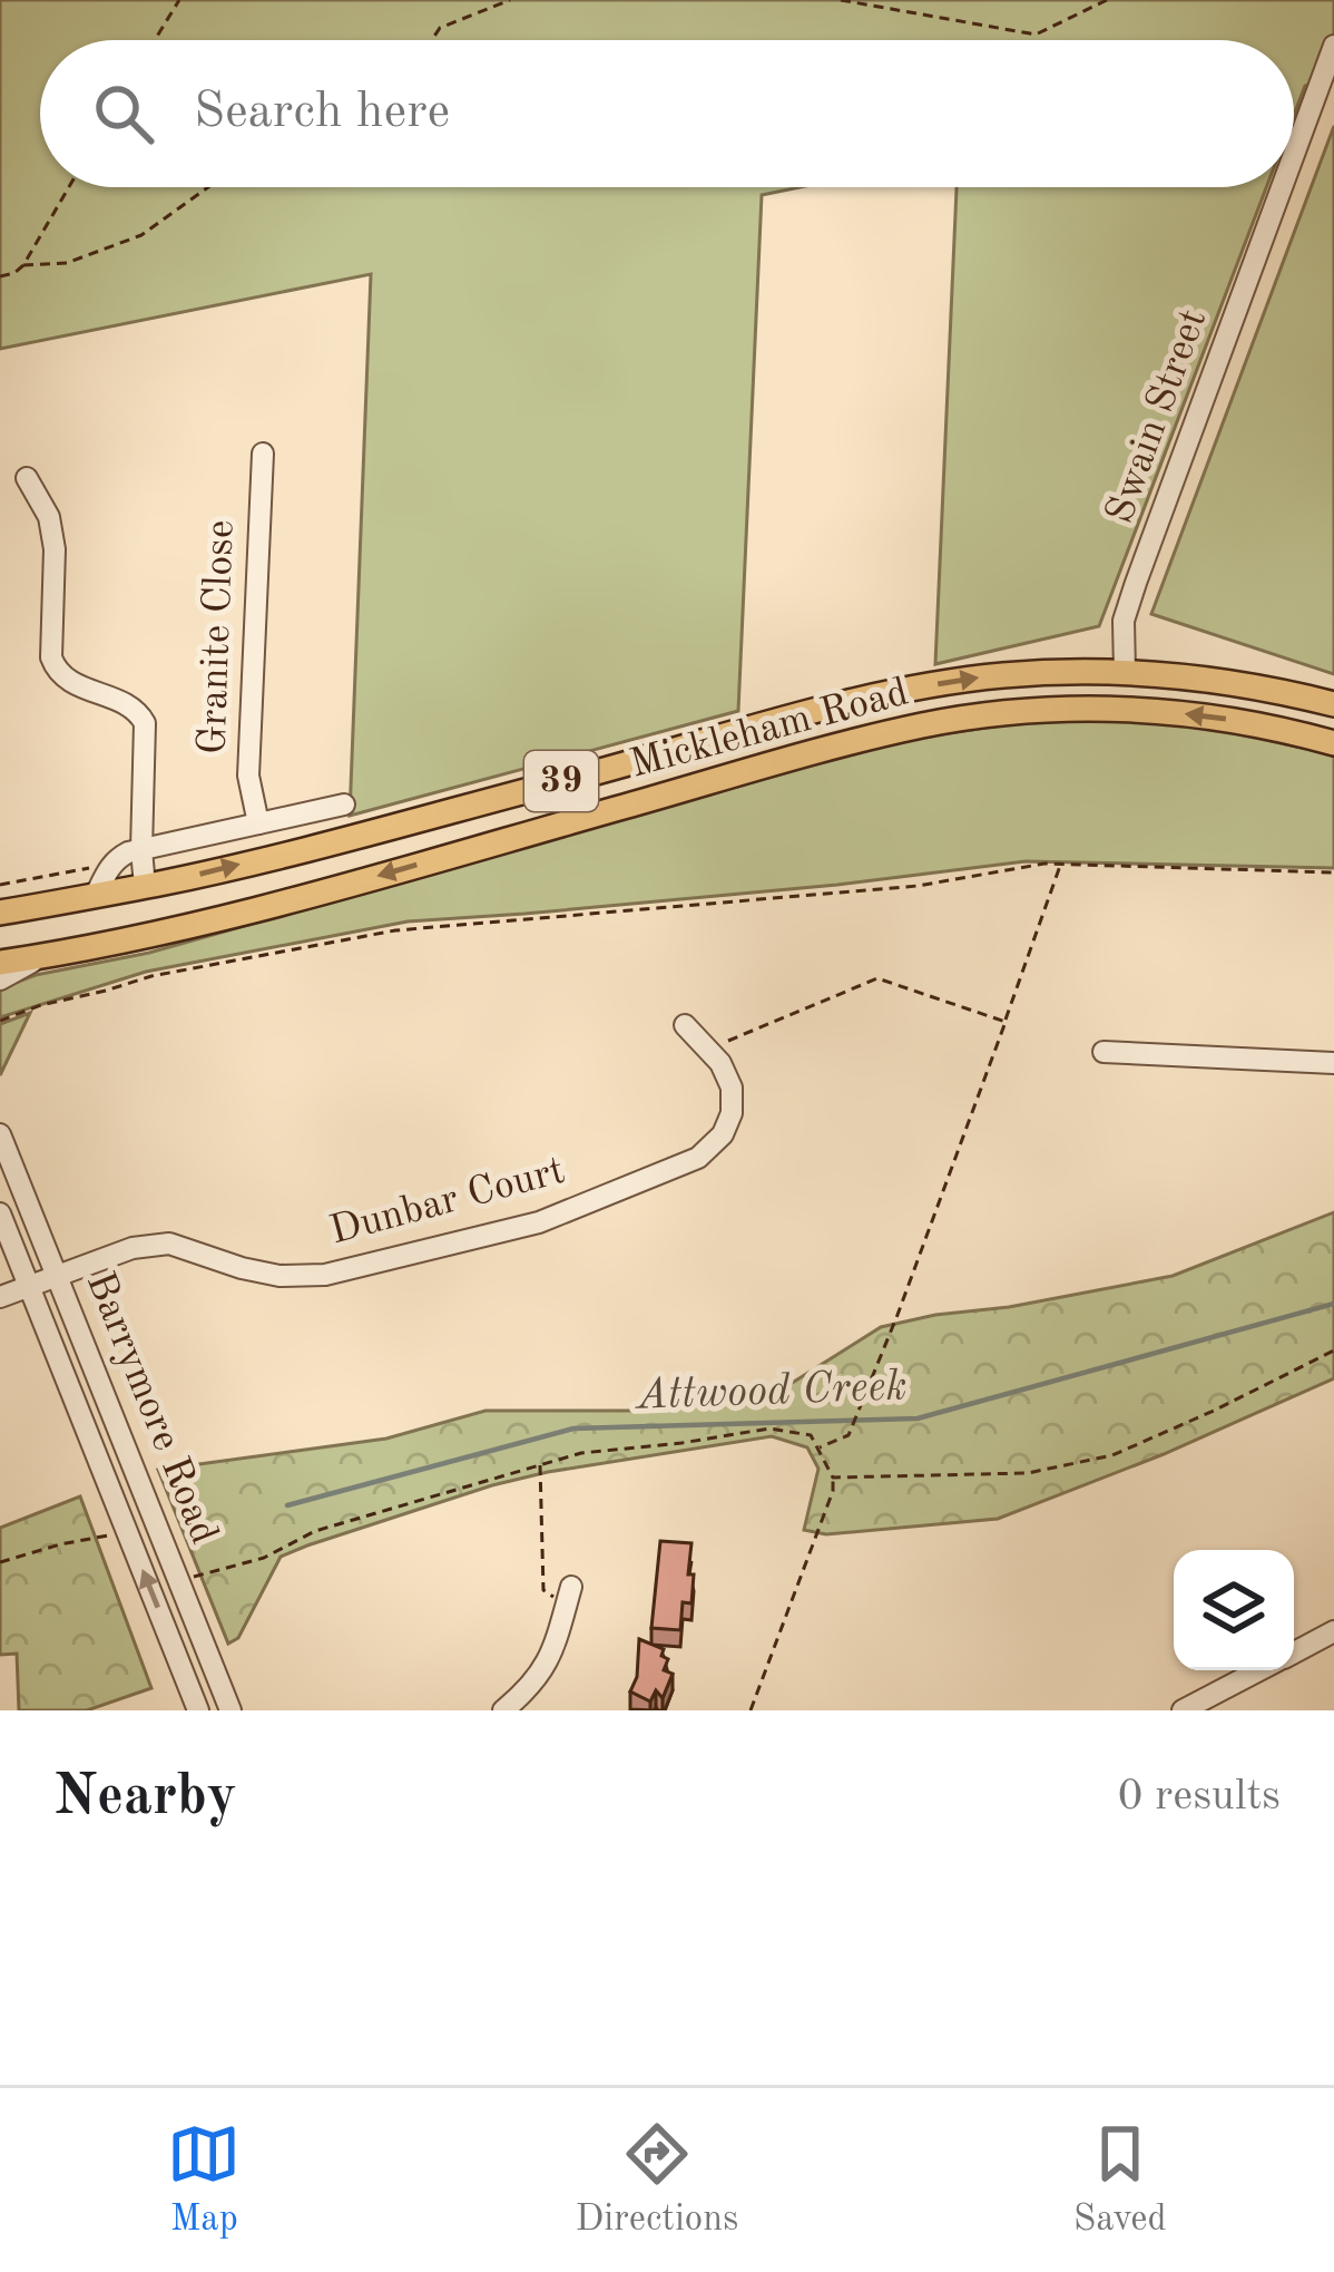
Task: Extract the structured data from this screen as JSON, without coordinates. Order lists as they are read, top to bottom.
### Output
{
  "streets": {
    "main road": ["Mickleham Road", "39"],
    "street": [
      "Swain Street",
      "Granite Close",
      "Dunbar Court",
      "Barrymore Road"
    ]
  },
  "crossings": [
    ["Swain Street", "Mickleham Road"],
    ["Dunbar Court", "Barrymore Road"]
  ],
  "water": ["Attwood Creek"],
  "page": {
    "search": "Search here",
    "heading": ["Nearby", "0 results"],
    "nav": ["Map", "Directions", "Saved"]
  }
}
